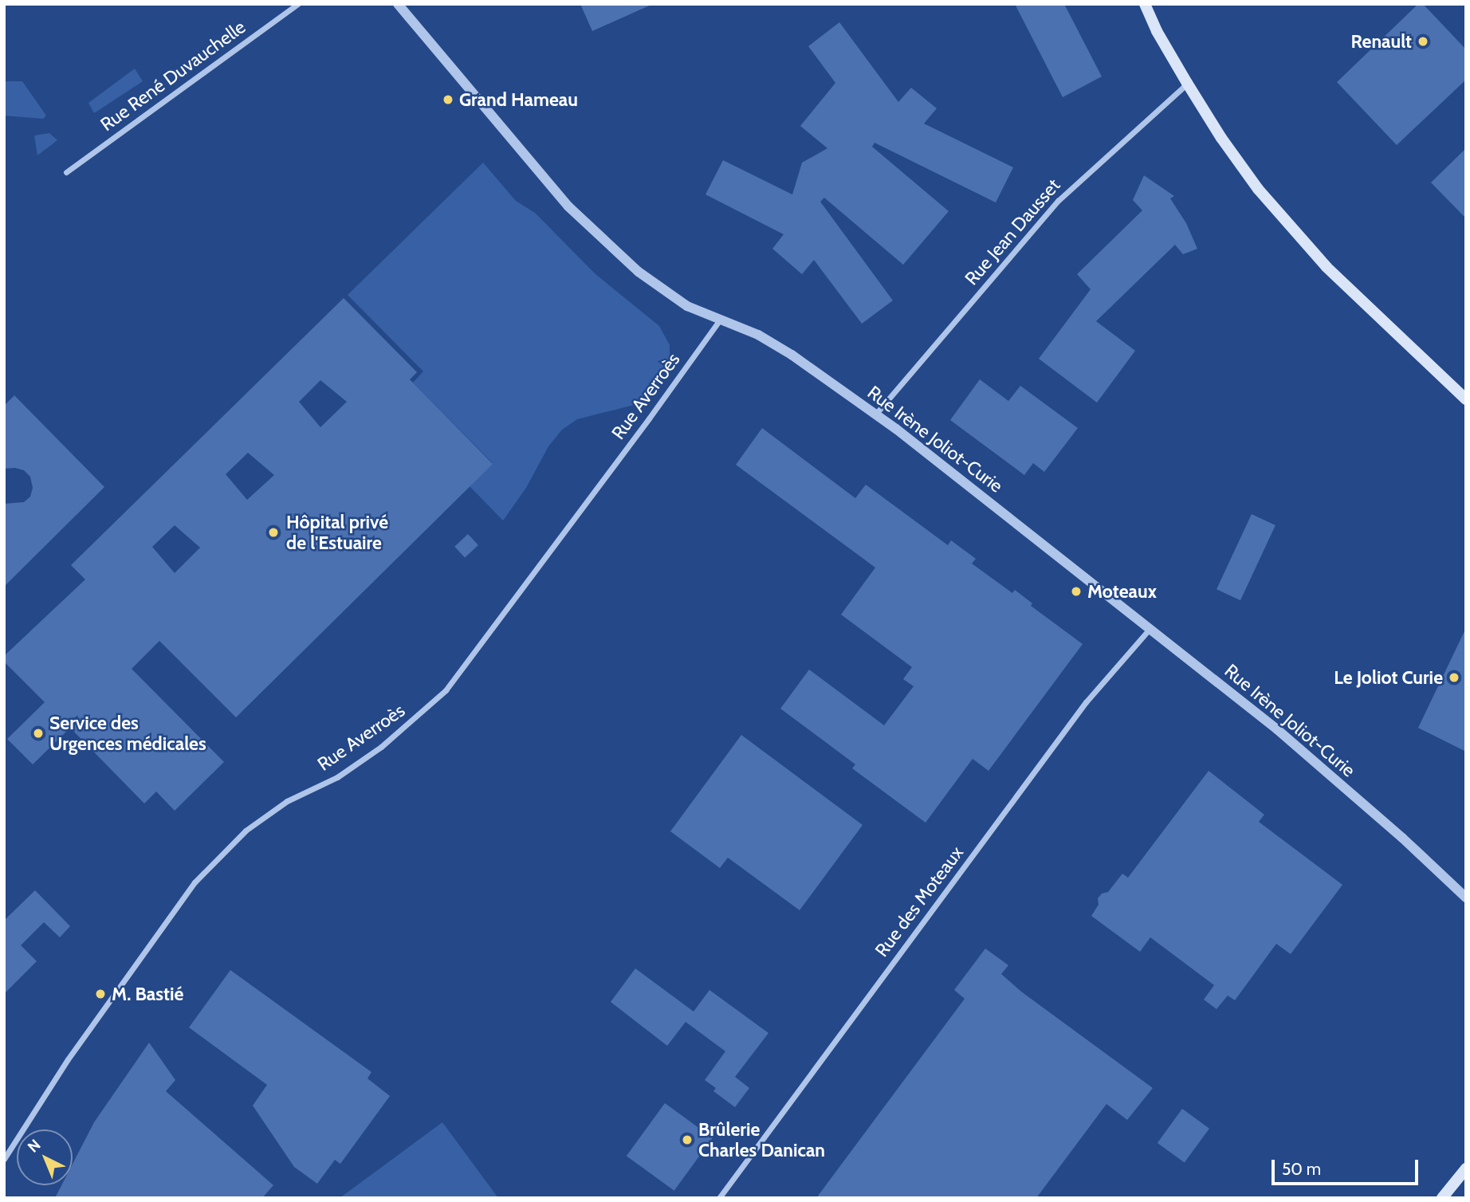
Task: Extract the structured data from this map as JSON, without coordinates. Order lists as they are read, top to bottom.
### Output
{
  "streets": {
    "street": [
      "Rue René Duvauchelle",
      "Rue Jean Dausset",
      "Rue Averroès",
      "Rue Irène Joliot-Curie",
      "Rue des Moteaux"
    ]
  },
  "crossings": [
    ["Rue Jean Dausset", "Rue Irène Joliot-Curie"],
    ["Rue Averroès", "Rue Irène Joliot-Curie"],
    ["Rue Irène Joliot-Curie", "Rue des Moteaux"]
  ],
  "places": [
    "Renault",
    "Grand Hameau",
    "Hôpital privé de l'Estuaire",
    "Moteaux",
    "Le Joliot Curie",
    "Service des Urgences médicales",
    "M. Bastié",
    "Brûlerie Charles Danican"
  ],
  "scale_bar": "50 m",
  "north": "top left"
}
